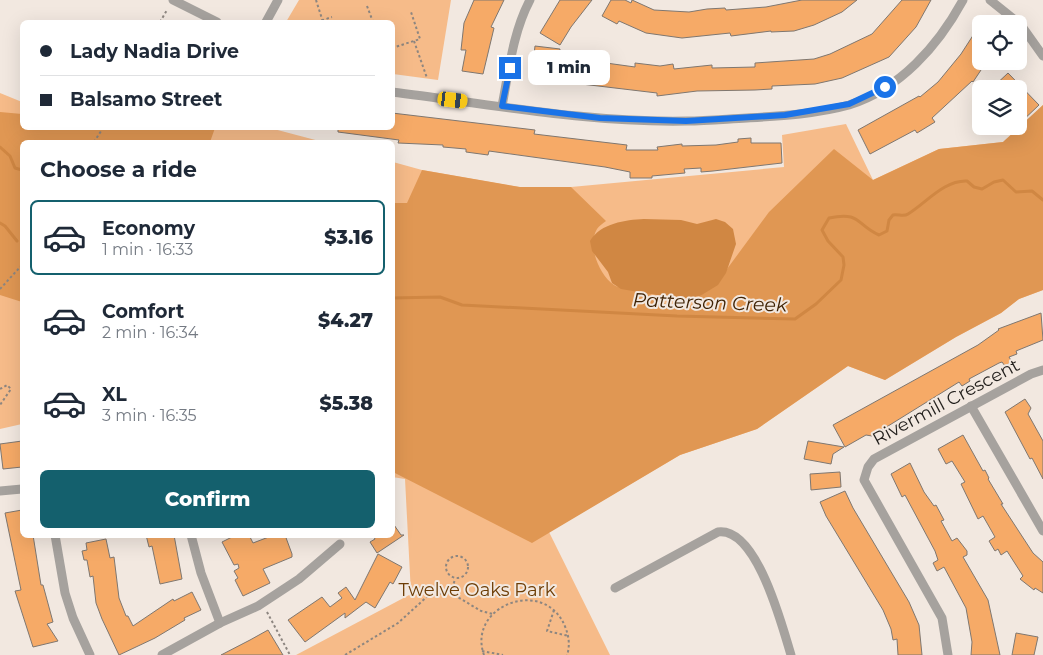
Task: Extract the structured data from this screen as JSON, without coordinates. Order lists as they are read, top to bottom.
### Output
{
  "streets": {
    "street": ["Rivermill Crescent"]
  },
  "water": ["Patterson Creek"],
  "parks": ["Twelve Oaks Park"],
  "page": {
    "banner": ["Lady Nadia Drive", "Balsamo Street"],
    "bubble": "1 min",
    "heading": "Choose a ride",
    "list": [
      {
        "name": "Economy",
        "note": "1 min · 16:33",
        "value": "$3.16"
      },
      {
        "name": "Comfort",
        "note": "2 min · 16:34",
        "value": "$4.27"
      },
      {
        "name": "XL",
        "note": "3 min · 16:35",
        "value": "$5.38"
      }
    ],
    "buttons": "Confirm"
  }
}
